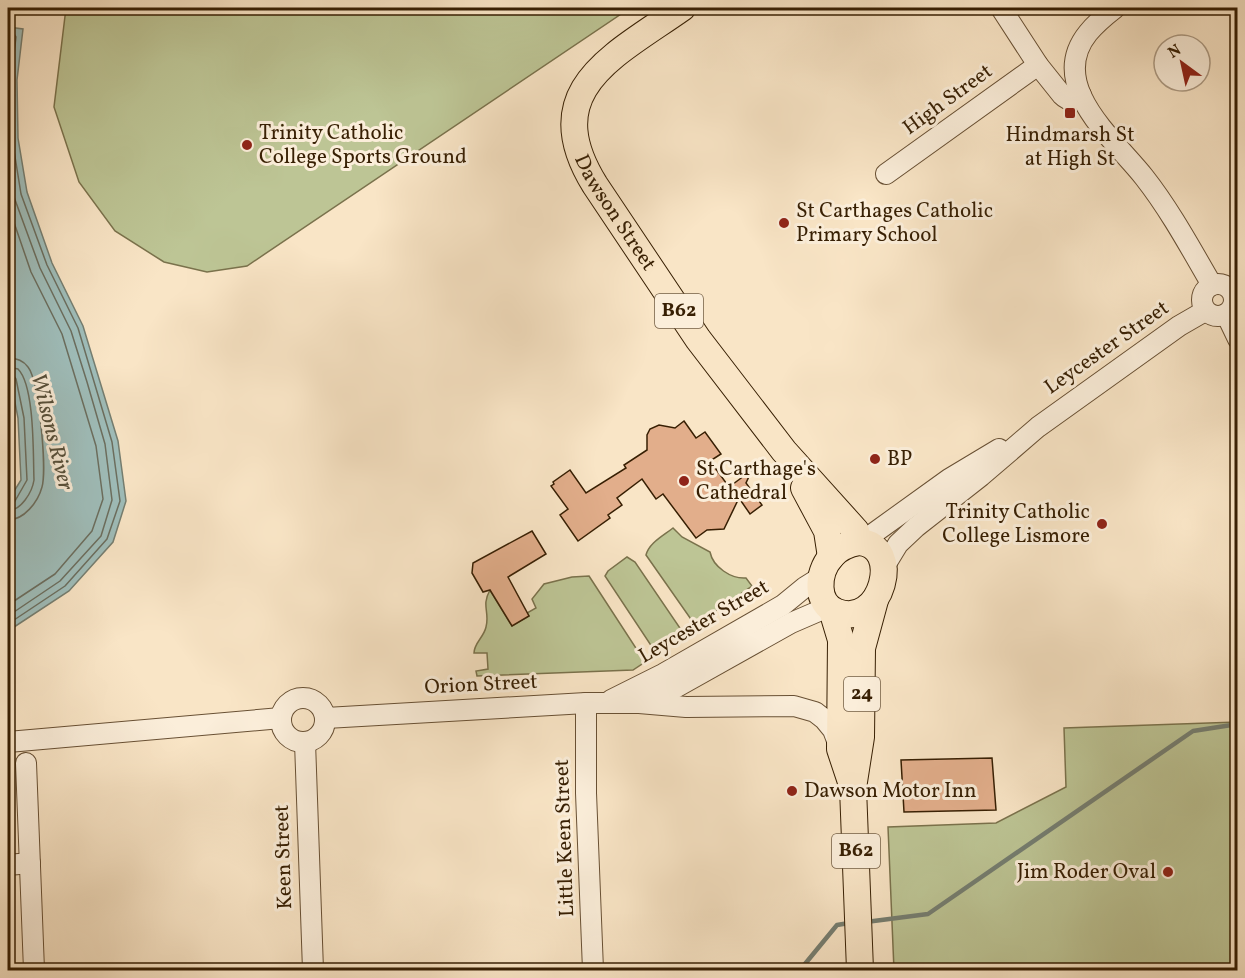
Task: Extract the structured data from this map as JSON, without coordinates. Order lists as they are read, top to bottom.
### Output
{
  "streets": {
    "main road": ["Dawson Street", "B62", "24"],
    "street": [
      "High Street",
      "Leycester Street",
      "Orion Street",
      "Little Keen Street",
      "Keen Street"
    ]
  },
  "crossings": [
    ["Dawson Street", "B62"],
    ["Dawson Street", "Leycester Street"],
    ["Dawson Street", "Orion Street"],
    ["Dawson Street", "24"],
    ["B62", "Leycester Street"],
    ["B62", "Orion Street"],
    ["B62", "24"],
    ["Leycester Street", "Orion Street"],
    ["Leycester Street", "24"],
    ["Leycester Street", "Little Keen Street"],
    ["Orion Street", "24"],
    ["Orion Street", "Little Keen Street"],
    ["Orion Street", "Keen Street"]
  ],
  "water": ["Wilsons River"],
  "places": {
    "transit": ["Hindmarsh St at High St"],
    "other": [
      "Trinity Catholic College Sports Ground",
      "St Carthages Catholic Primary School",
      "BP",
      "St Carthage's Cathedral",
      "Trinity Catholic College Lismore",
      "Dawson Motor Inn",
      "Jim Roder Oval"
    ]
  },
  "north": "top left"
}
